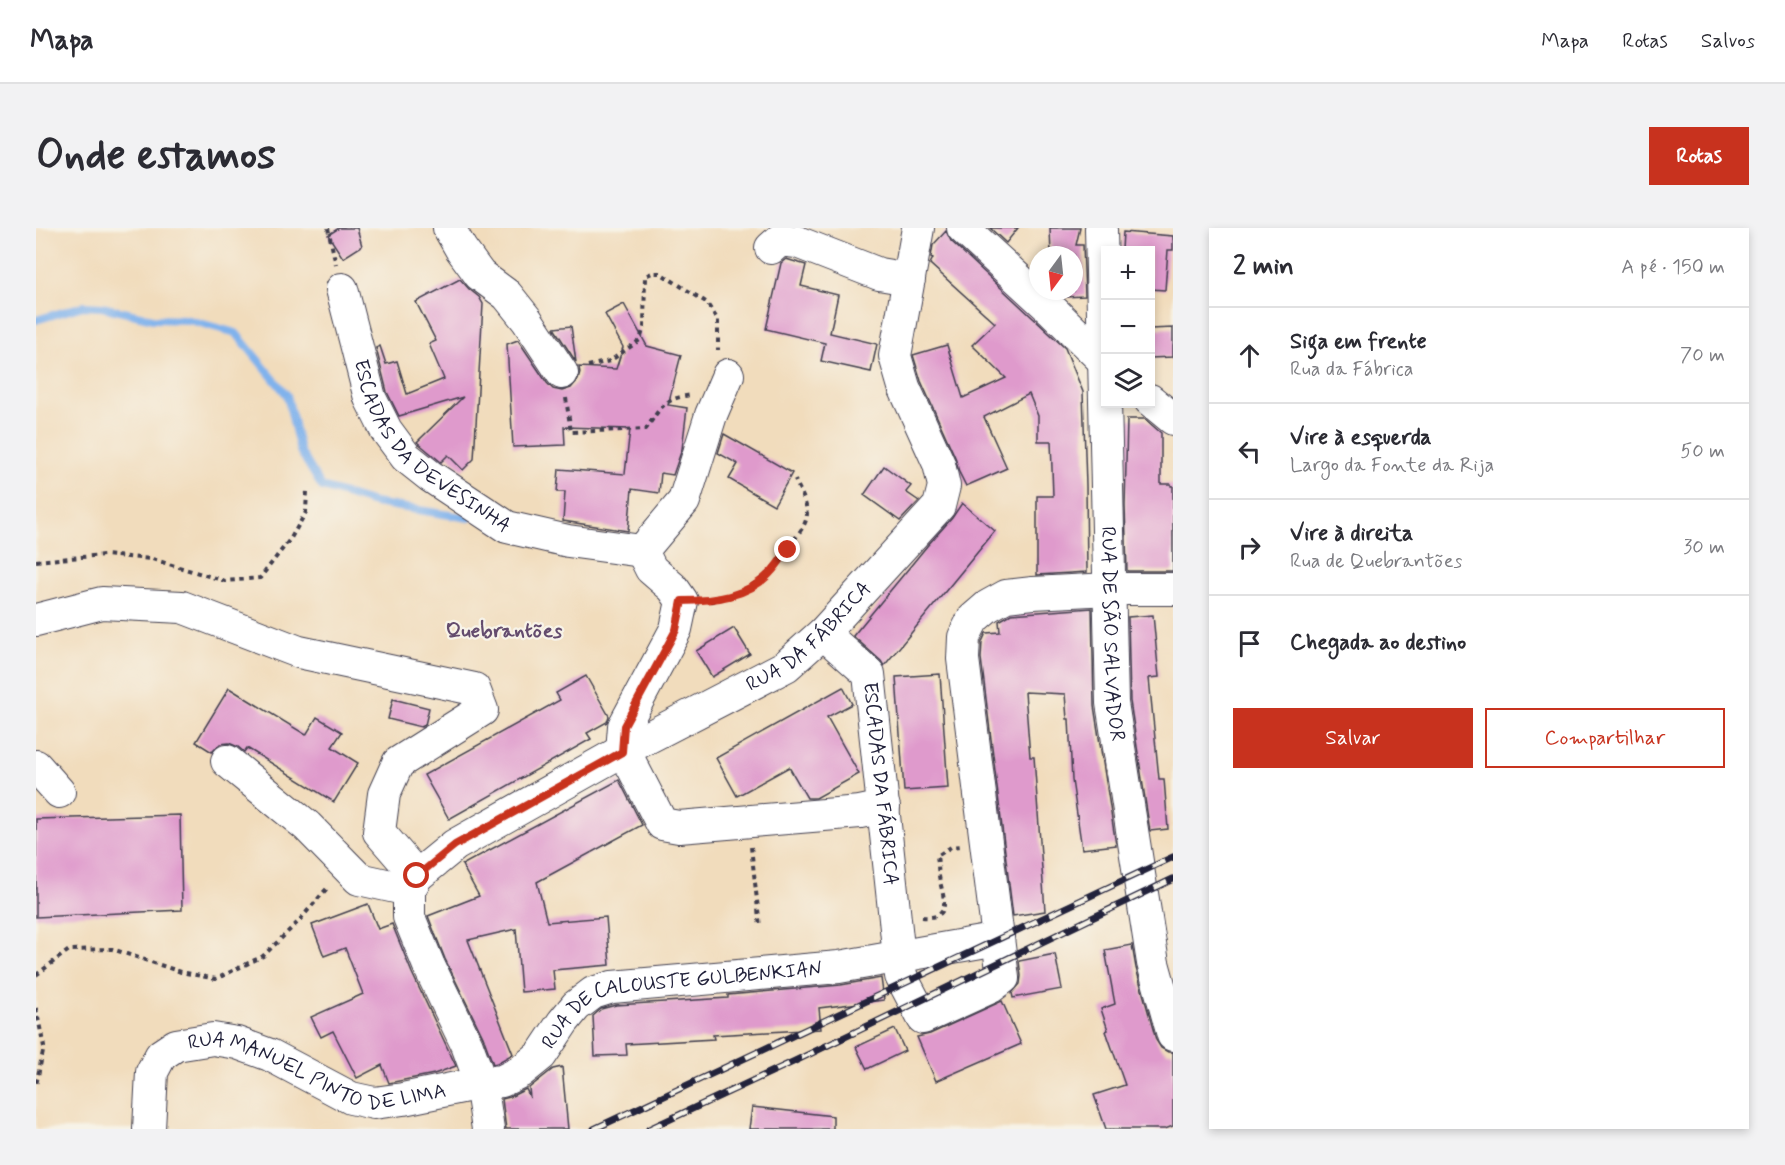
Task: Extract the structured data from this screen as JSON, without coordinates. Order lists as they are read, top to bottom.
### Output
{
  "streets": {
    "street": [
      "ESCADAS DA DEVESINHA",
      "RUA DA FÁBRICA",
      "RUA DE SÃO SALVADOR",
      "ESCADAS DA FÁBRICA",
      "RUA DE CALOUSTE GULBENKIAN",
      "RUA MANUEL PINTO DE LIMA"
    ]
  },
  "crossings": [
    ["RUA DA FÁBRICA", "ESCADAS DA FÁBRICA"],
    ["ESCADAS DA FÁBRICA", "RUA DE CALOUSTE GULBENKIAN"],
    ["RUA DE CALOUSTE GULBENKIAN", "RUA MANUEL PINTO DE LIMA"]
  ],
  "districts": ["Quebrantões"],
  "north": "bottom",
  "page": {
    "header": "Mapa",
    "nav": ["Mapa", "Rotas", "Salvos"],
    "buttons": [
      "Rotas",
      ["Salvar", "Compartilhar"]
    ],
    "title": "Onde estamos",
    "heading": ["2 min", "A pé · 150 m"],
    "map_buttons": ["+", "−"],
    "list": [
      ["Siga em frente", "Rua da Fábrica", "70 m"],
      ["Vire à esquerda", "Largo da Fonte da Rija", "50 m"],
      ["Vire à direita", "Rua de Quebrantões", "30 m"],
      "Chegada ao destino"
    ]
  }
}
